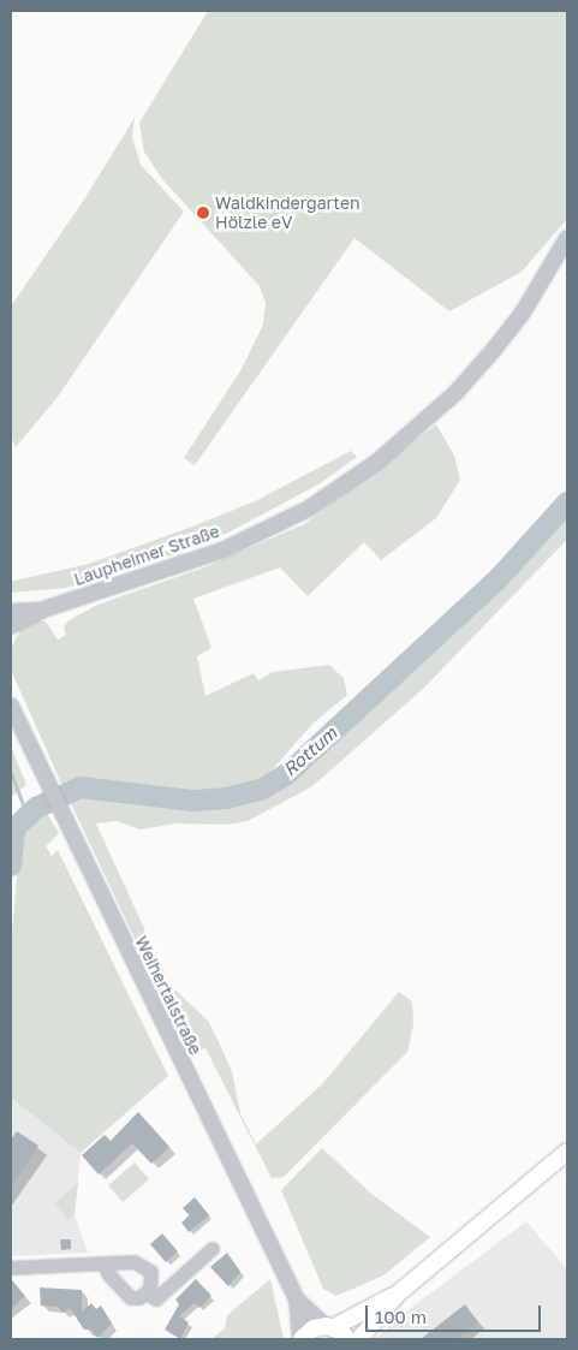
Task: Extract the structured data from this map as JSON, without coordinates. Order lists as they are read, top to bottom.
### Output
{
  "streets": {
    "street": ["Laupheimer Straße", "Weihertalstraße"]
  },
  "water": ["Rottum"],
  "places": ["Waldkindergarten Hölzle eV"],
  "scale_bar": "100 m"
}
